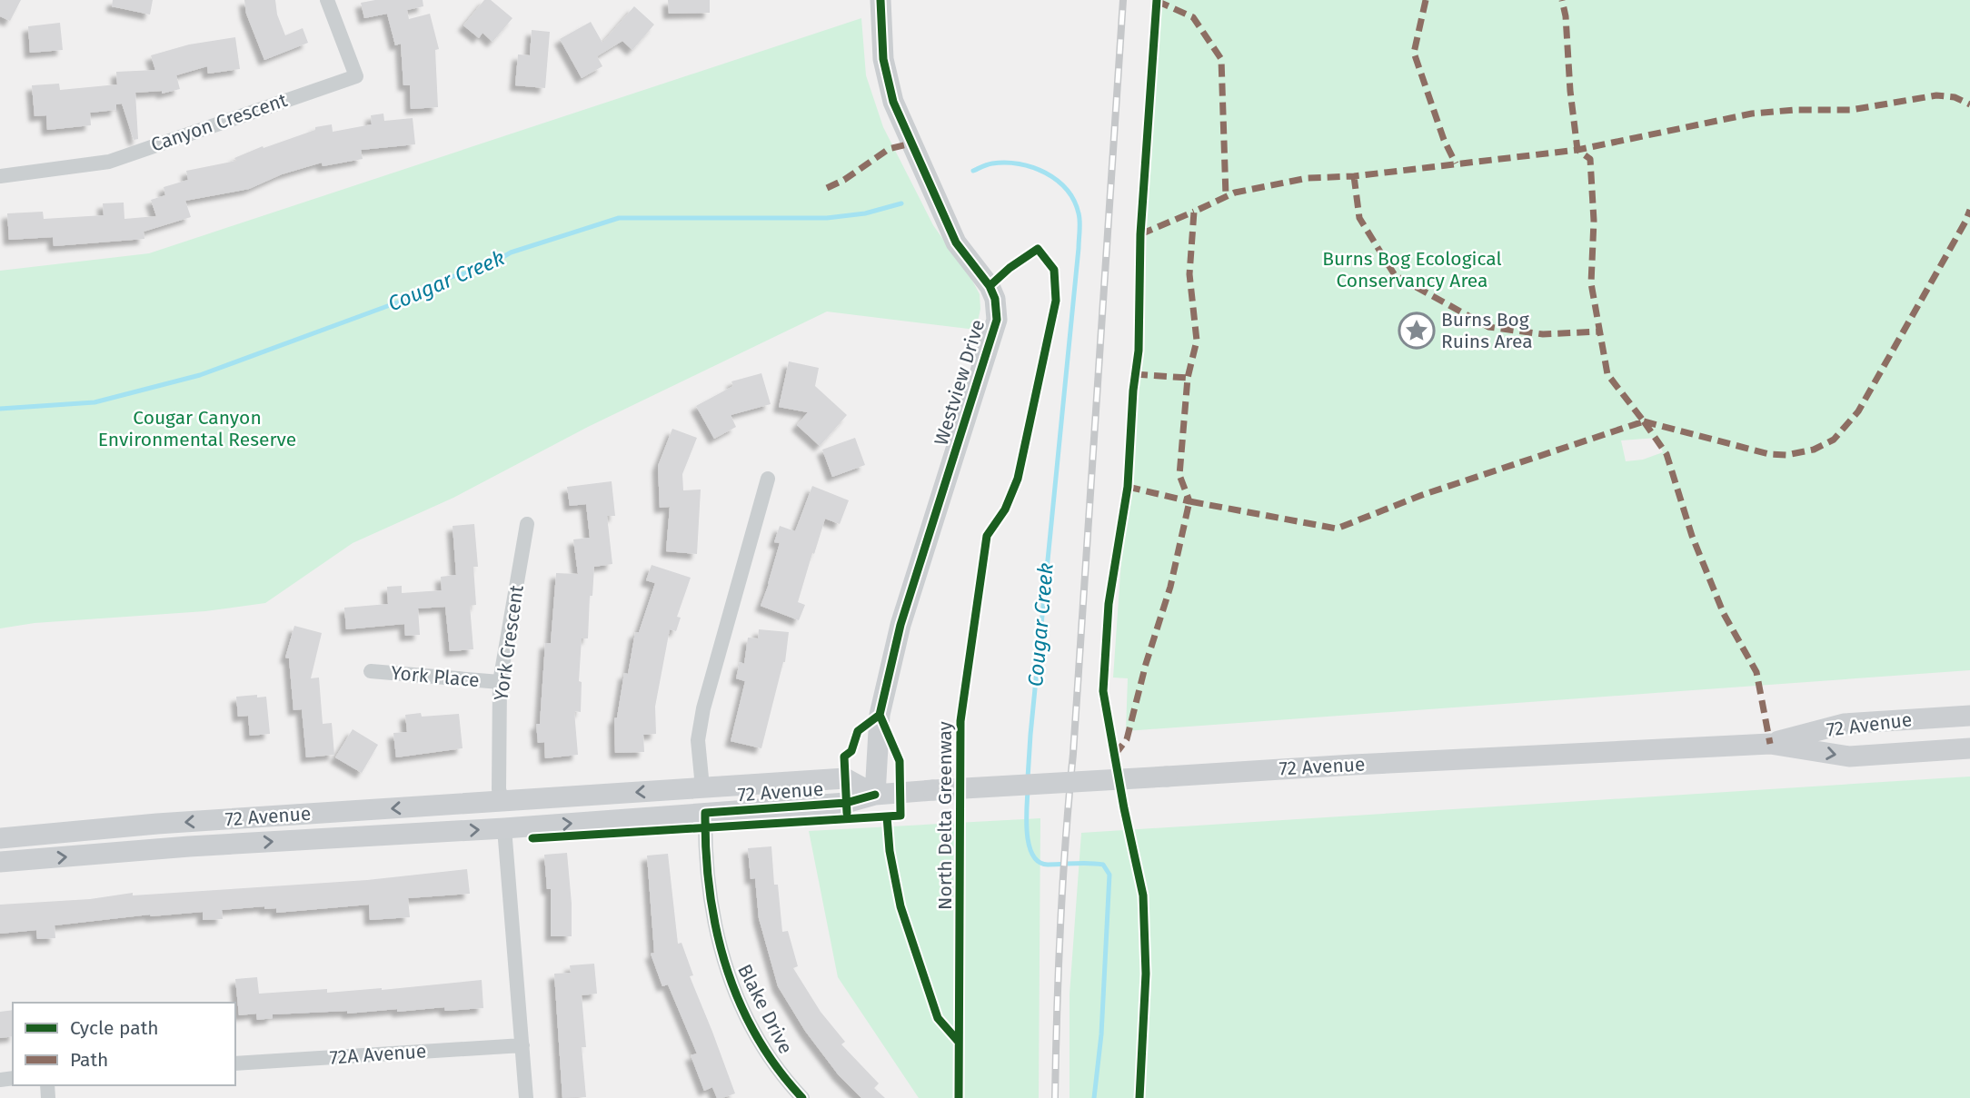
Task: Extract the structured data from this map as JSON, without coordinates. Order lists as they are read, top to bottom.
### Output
{
  "streets": {
    "main road": ["Westview Drive", "72 Avenue"],
    "street": [
      "Canyon Crescent",
      "York Crescent",
      "York Place",
      "Blake Drive",
      "72A Avenue"
    ],
    "cycle path": ["North Delta Greenway"]
  },
  "crossings": [
    ["Westview Drive", "72 Avenue"],
    ["York Crescent", "York Place"],
    ["York Crescent", "72 Avenue"],
    ["72 Avenue", "Blake Drive"]
  ],
  "water": ["Cougar Creek"],
  "parks": ["Burns Bog Ecological Conservancy Area", "Cougar Canyon Environmental Reserve"],
  "places": {
    "place": ["Burns Bog Ruins Area"]
  },
  "legend": ["Cycle path", "Path"]
}
